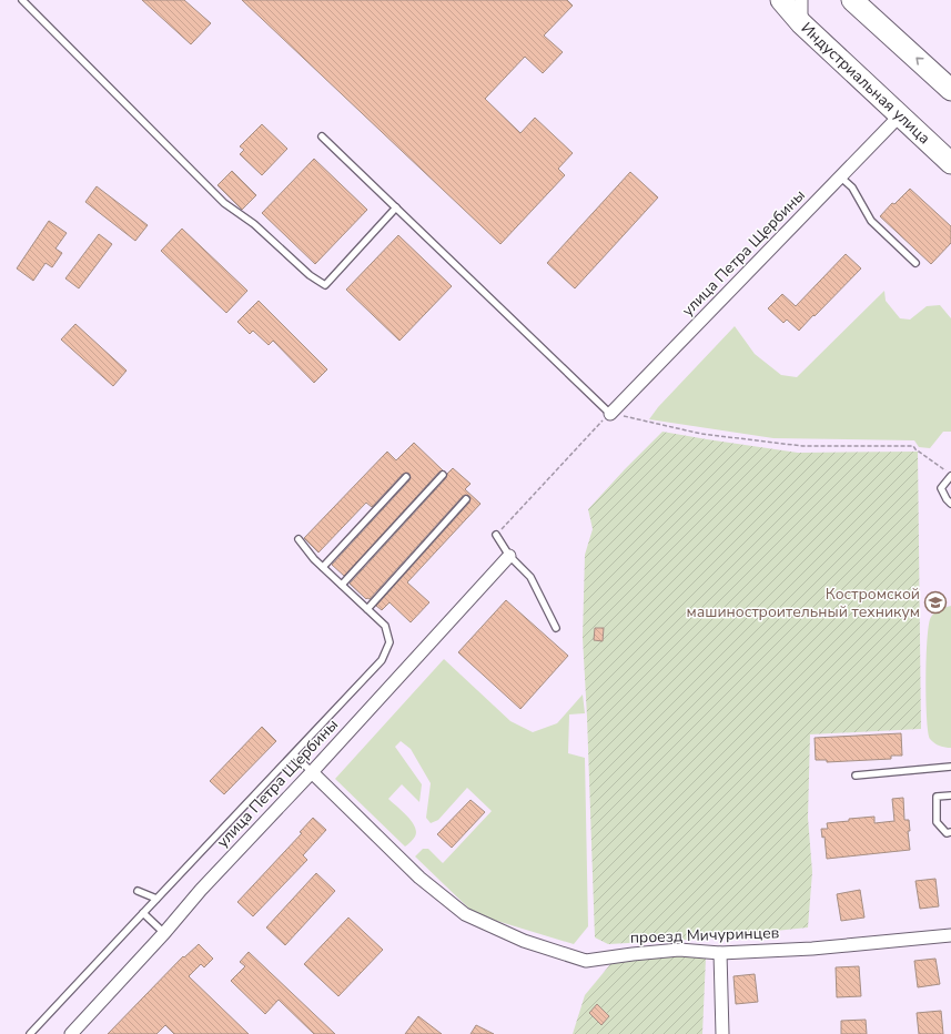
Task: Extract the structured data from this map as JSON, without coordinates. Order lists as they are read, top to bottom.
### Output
{
  "streets": {
    "highway": ["Индустриальная улица"],
    "street": ["улица Петра Щербины", "проезд Мичуринцев"]
  },
  "crossings": [
    ["Индустриальная улица", "улица Петра Щербины"],
    ["улица Петра Щербины", "проезд Мичуринцев"]
  ],
  "places": {
    "school or university": ["Костромской машиностроительный техникум"]
  }
}
